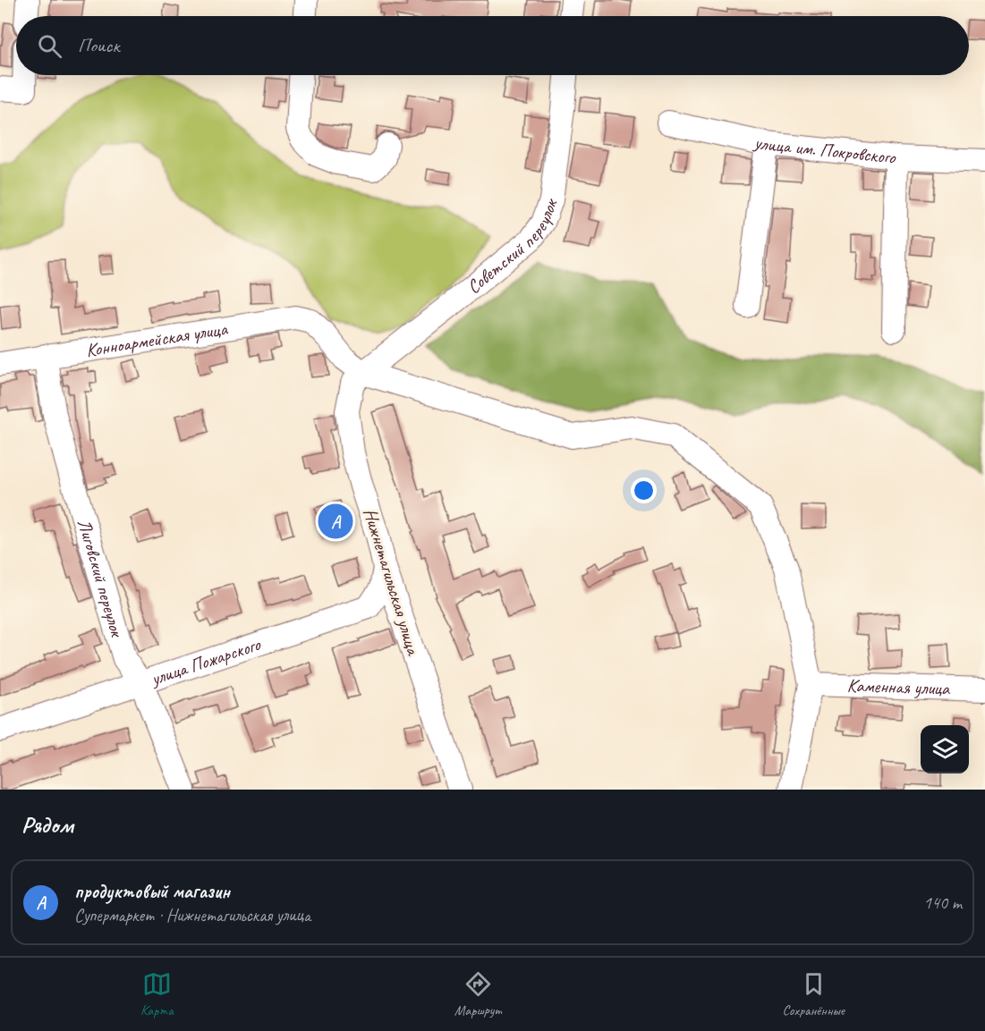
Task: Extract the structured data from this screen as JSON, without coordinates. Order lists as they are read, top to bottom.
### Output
{
  "streets": {
    "street": [
      "улица им. Покровского",
      "Советский переулок",
      "Конноармейская улица",
      "Лиговский переулок",
      "Нижнетагильская улица",
      "улица Пожарского",
      "Каменная улица"
    ]
  },
  "crossings": [
    ["Советский переулок", "Конноармейская улица"],
    ["Советский переулок", "Нижнетагильская улица"],
    ["Конноармейская улица", "Лиговский переулок"],
    ["Конноармейская улица", "Нижнетагильская улица"],
    ["Лиговский переулок", "улица Пожарского"],
    ["Нижнетагильская улица", "улица Пожарского"]
  ],
  "page": {
    "search": "Поиск",
    "pins": "A",
    "heading": "Рядом",
    "list": [
      {
        "mark": "A",
        "name": "продуктовый магазин",
        "note": "Супермаркет · Нижнетагильская улица",
        "value": "140 m"
      }
    ],
    "nav": ["Карта", "Маршрут", "Сохранённые"]
  }
}
